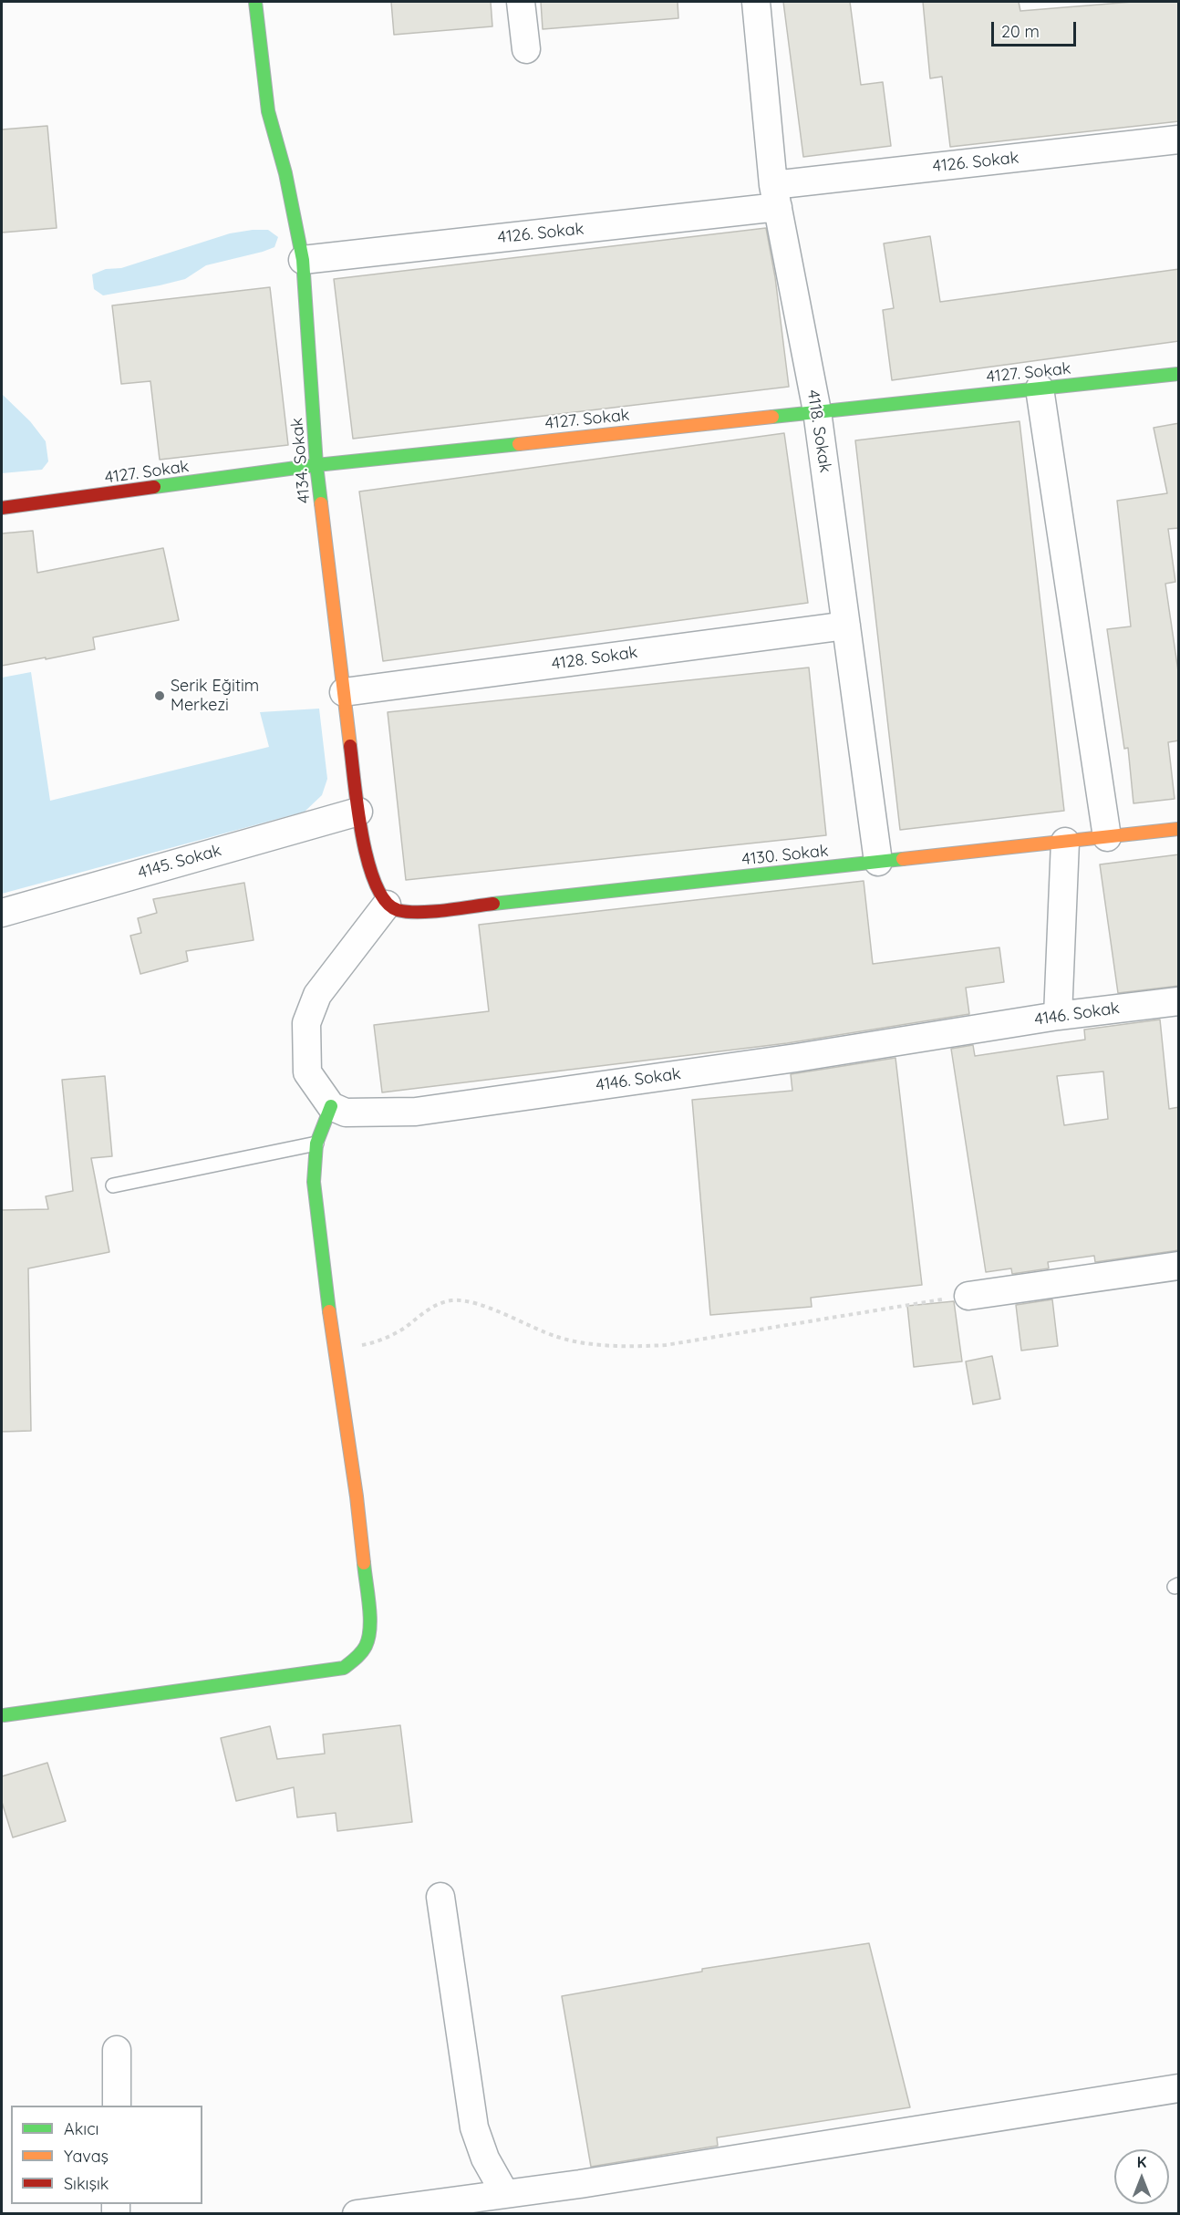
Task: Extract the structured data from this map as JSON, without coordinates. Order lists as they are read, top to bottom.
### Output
{
  "streets": {
    "street": [
      "4126. Sokak",
      "4127. Sokak",
      "4118. Sokak",
      "4134. Sokak",
      "4128. Sokak",
      "4130. Sokak",
      "4145. Sokak",
      "4146. Sokak"
    ]
  },
  "crossings": [
    ["4126. Sokak", "4118. Sokak"],
    ["4126. Sokak", "4134. Sokak"],
    ["4127. Sokak", "4118. Sokak"],
    ["4127. Sokak", "4134. Sokak"],
    ["4118. Sokak", "4128. Sokak"],
    ["4118. Sokak", "4130. Sokak"],
    ["4134. Sokak", "4128. Sokak"],
    ["4134. Sokak", "4130. Sokak"],
    ["4134. Sokak", "4145. Sokak"]
  ],
  "places": ["Serik Eğitim Merkezi"],
  "legend": ["Akıcı", "Yavaş", "Sıkışık"],
  "scale_bar": "20 m",
  "north": "top"
}
